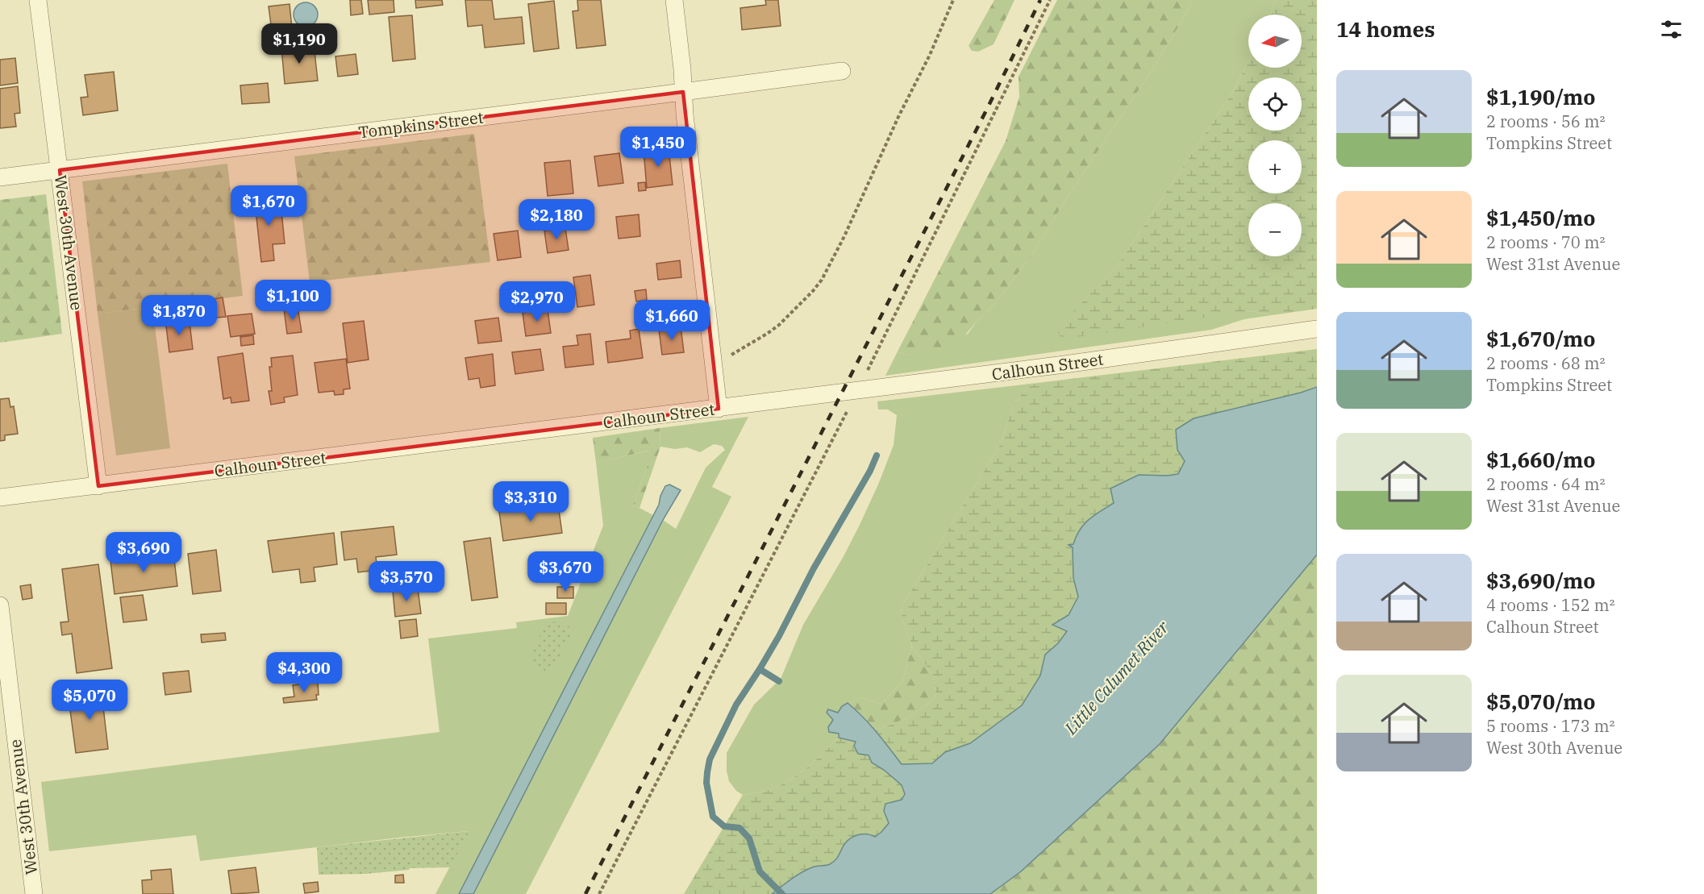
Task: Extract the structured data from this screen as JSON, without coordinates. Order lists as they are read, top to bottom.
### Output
{
  "streets": {
    "street": ["Tompkins Street", "West 30th Avenue", "Calhoun Street"]
  },
  "crossings": [
    ["Tompkins Street", "West 30th Avenue"],
    ["West 30th Avenue", "Calhoun Street"]
  ],
  "water": ["Little Calumet River"],
  "north": "left",
  "page": {
    "heading": "14 homes",
    "map_buttons": ["+", "−"],
    "price": [
      "$1,190",
      "$1,450",
      "$1,670",
      "$2,180",
      "$1,100",
      "$2,970",
      "$1,870",
      "$1,660",
      "$3,310",
      "$3,690",
      "$3,670",
      "$3,570",
      "$4,300",
      "$5,070"
    ],
    "list": [
      {
        "name": "$1,190/mo",
        "note": "2 rooms · 56 m² · Tompkins Street"
      },
      {
        "name": "$1,450/mo",
        "note": "2 rooms · 70 m² · West 31st Avenue"
      },
      {
        "name": "$1,670/mo",
        "note": "2 rooms · 68 m² · Tompkins Street"
      },
      {
        "name": "$1,660/mo",
        "note": "2 rooms · 64 m² · West 31st Avenue"
      },
      {
        "name": "$3,690/mo",
        "note": "4 rooms · 152 m² · Calhoun Street"
      },
      {
        "name": "$5,070/mo",
        "note": "5 rooms · 173 m² · West 30th Avenue"
      }
    ]
  }
}
